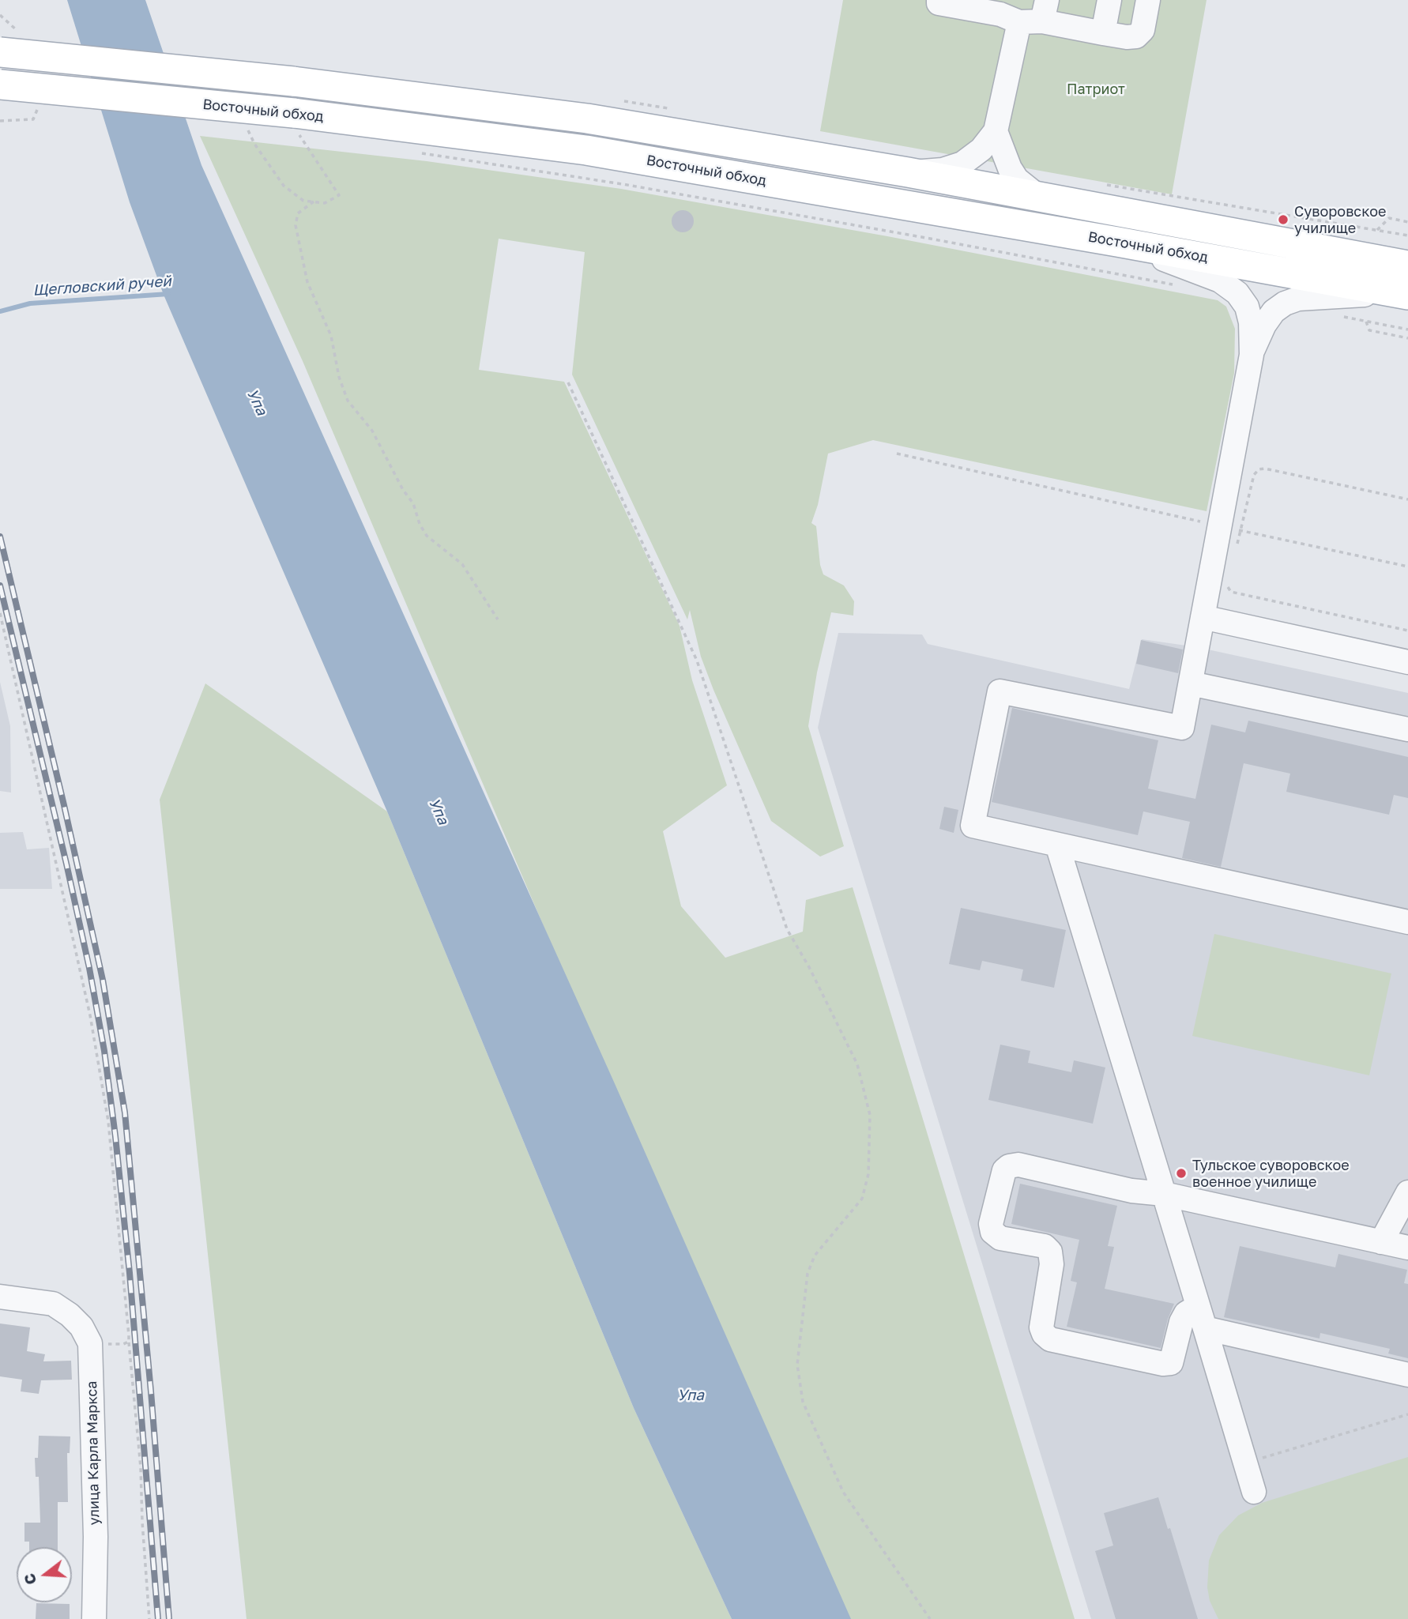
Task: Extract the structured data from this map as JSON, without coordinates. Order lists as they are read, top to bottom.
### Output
{
  "streets": {
    "main road": ["Восточный обход"],
    "street": ["улица Карла Маркса"]
  },
  "water": ["Щегловский ручей", "Упа"],
  "parks": ["Патриот"],
  "places": ["Суворовское училище", "Тульское суворовское военное училище"],
  "north": "left"
}
